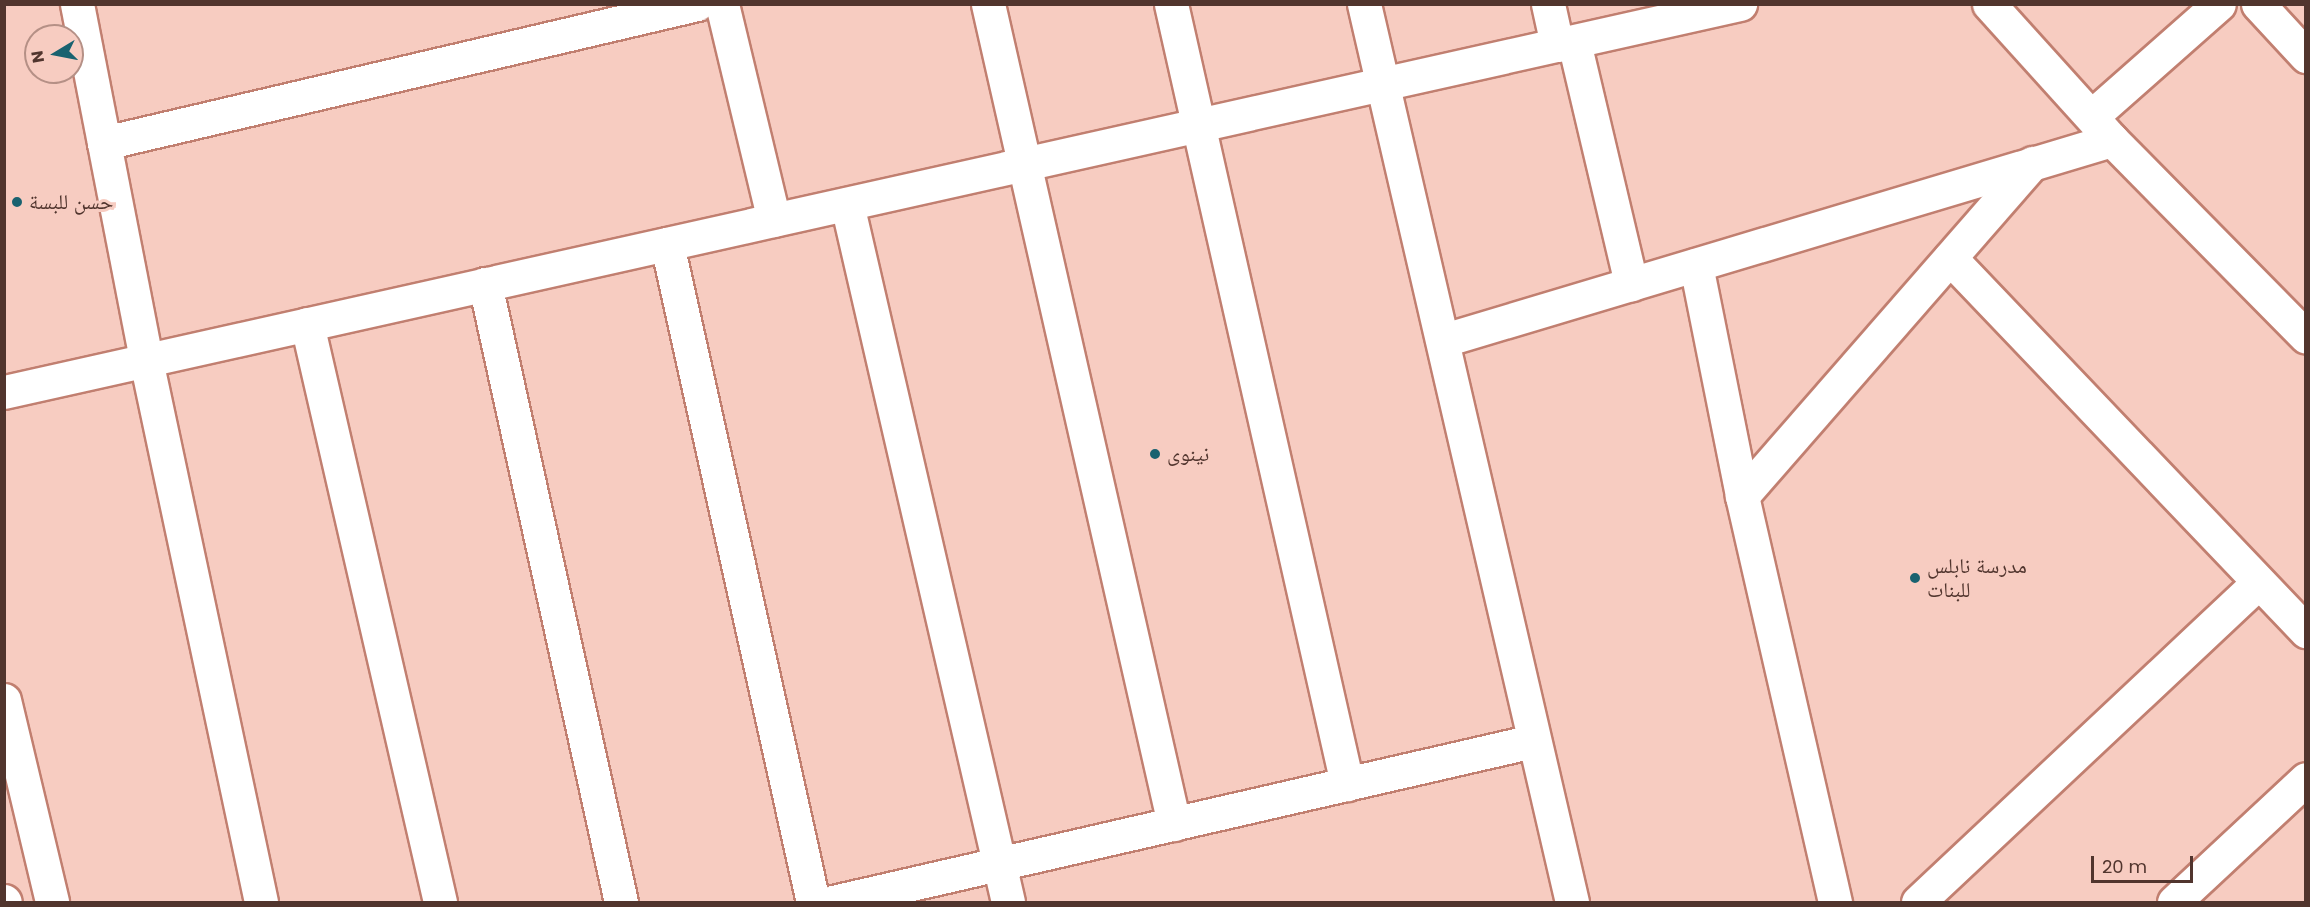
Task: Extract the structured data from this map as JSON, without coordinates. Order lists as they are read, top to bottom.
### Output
{
  "places": ["حسن للبسة", "نينوى", "مدرسة نابلس للبنات"],
  "scale_bar": "20 m",
  "north": "left"
}
